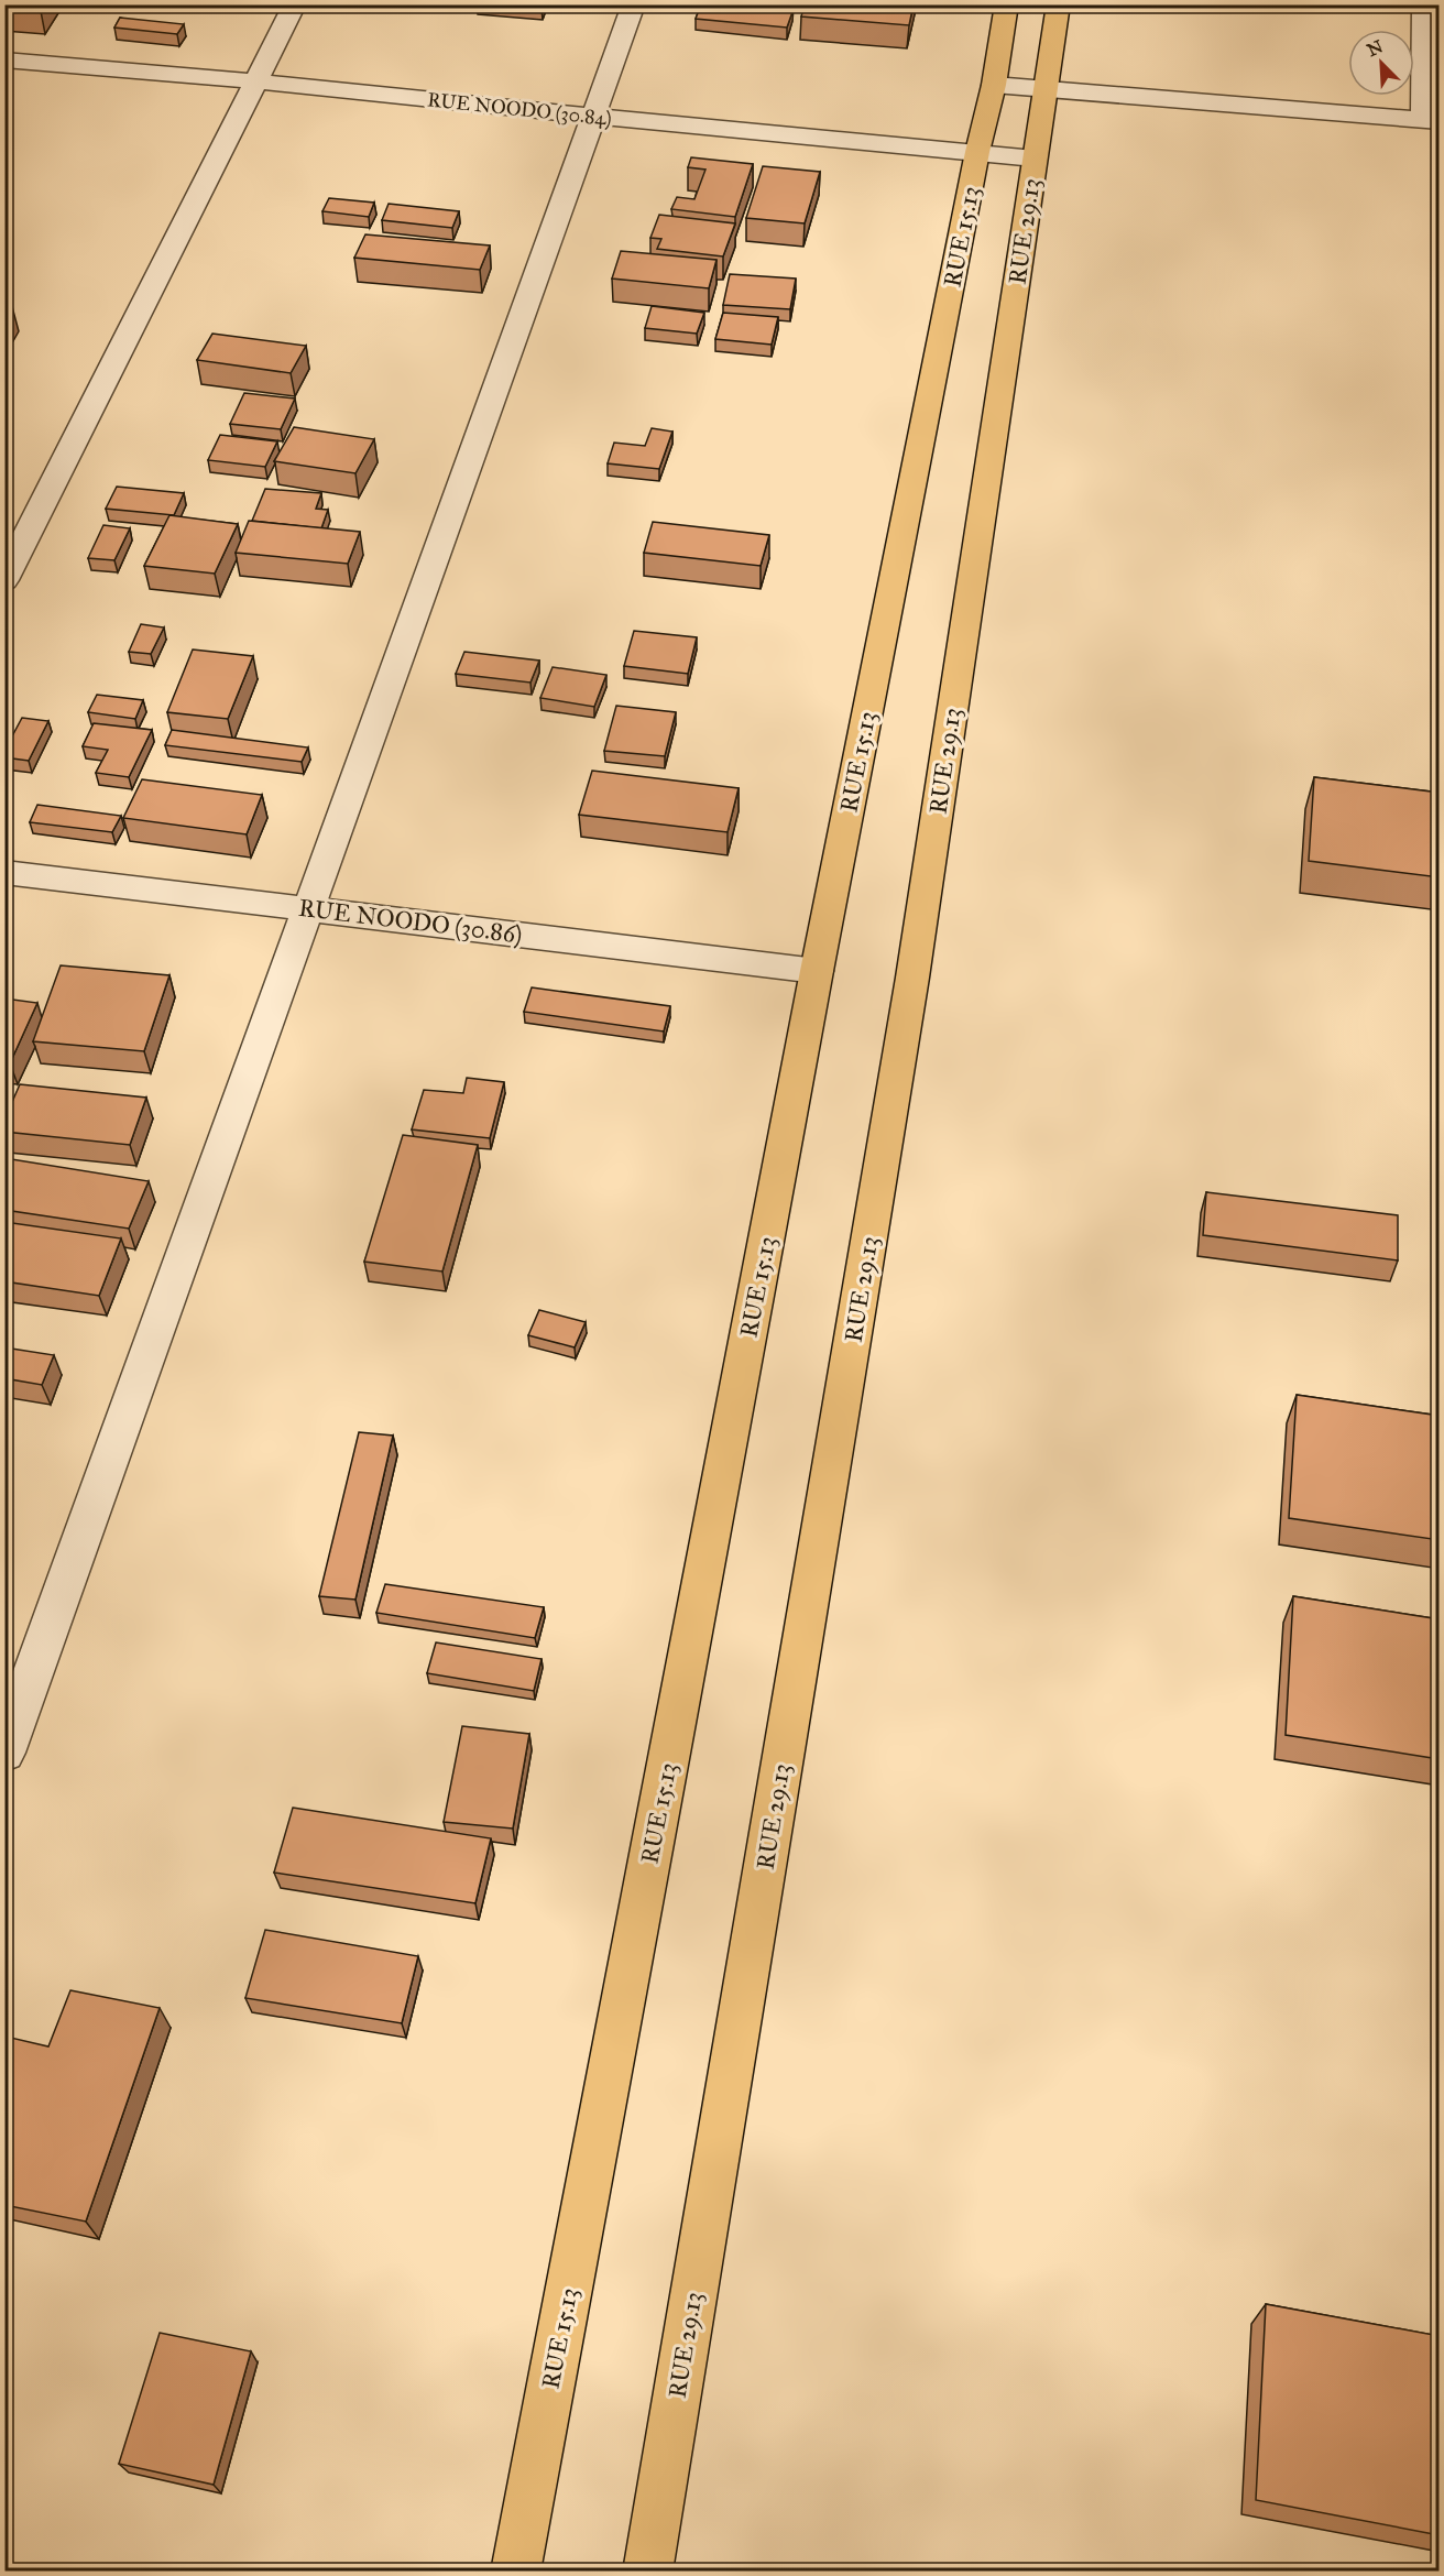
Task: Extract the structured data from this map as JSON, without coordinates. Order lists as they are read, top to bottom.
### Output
{
  "streets": {
    "main road": ["RUE 29.13", "RUE 15.13"],
    "street": ["RUE NOODO (30.84)", "RUE NOODO (30.86)"]
  },
  "crossings": [
    ["RUE NOODO (30.84)", "RUE 29.13"],
    ["RUE NOODO (30.84)", "RUE 15.13"],
    ["RUE 15.13", "RUE NOODO (30.86)"]
  ],
  "north": "top left"
}
